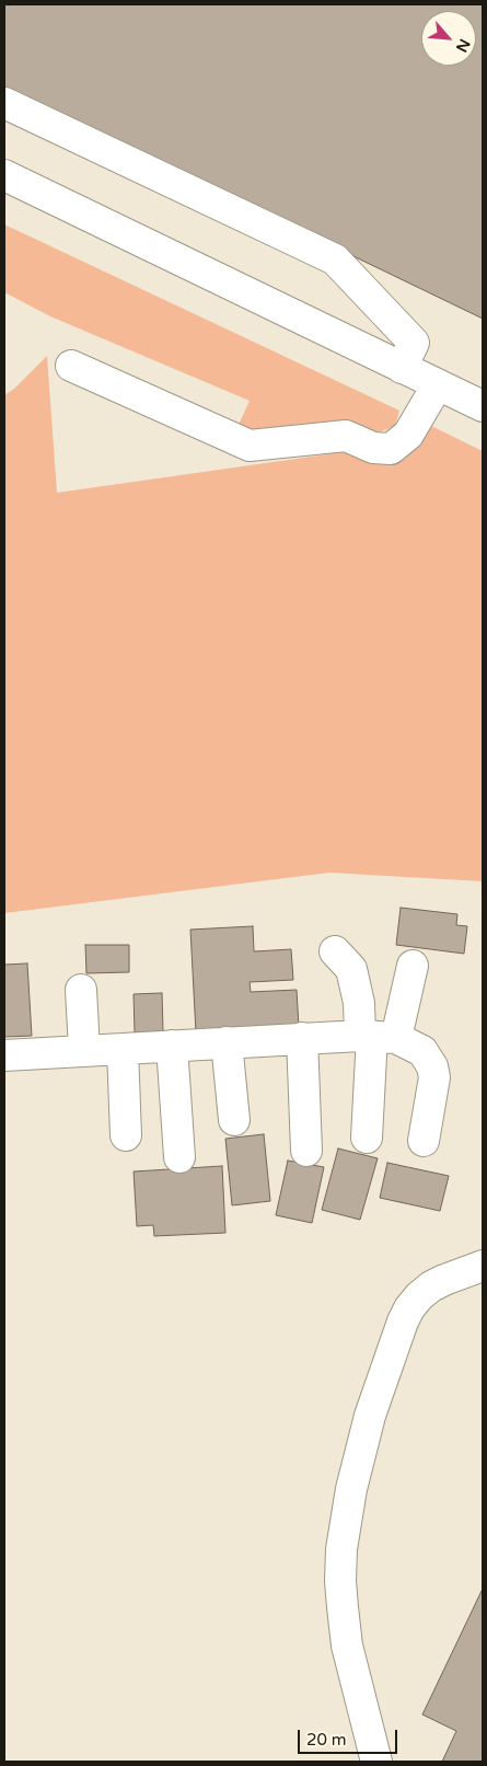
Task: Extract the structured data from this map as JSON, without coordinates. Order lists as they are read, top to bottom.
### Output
{
  "scale_bar": "20 m",
  "north": "bottom right"
}
